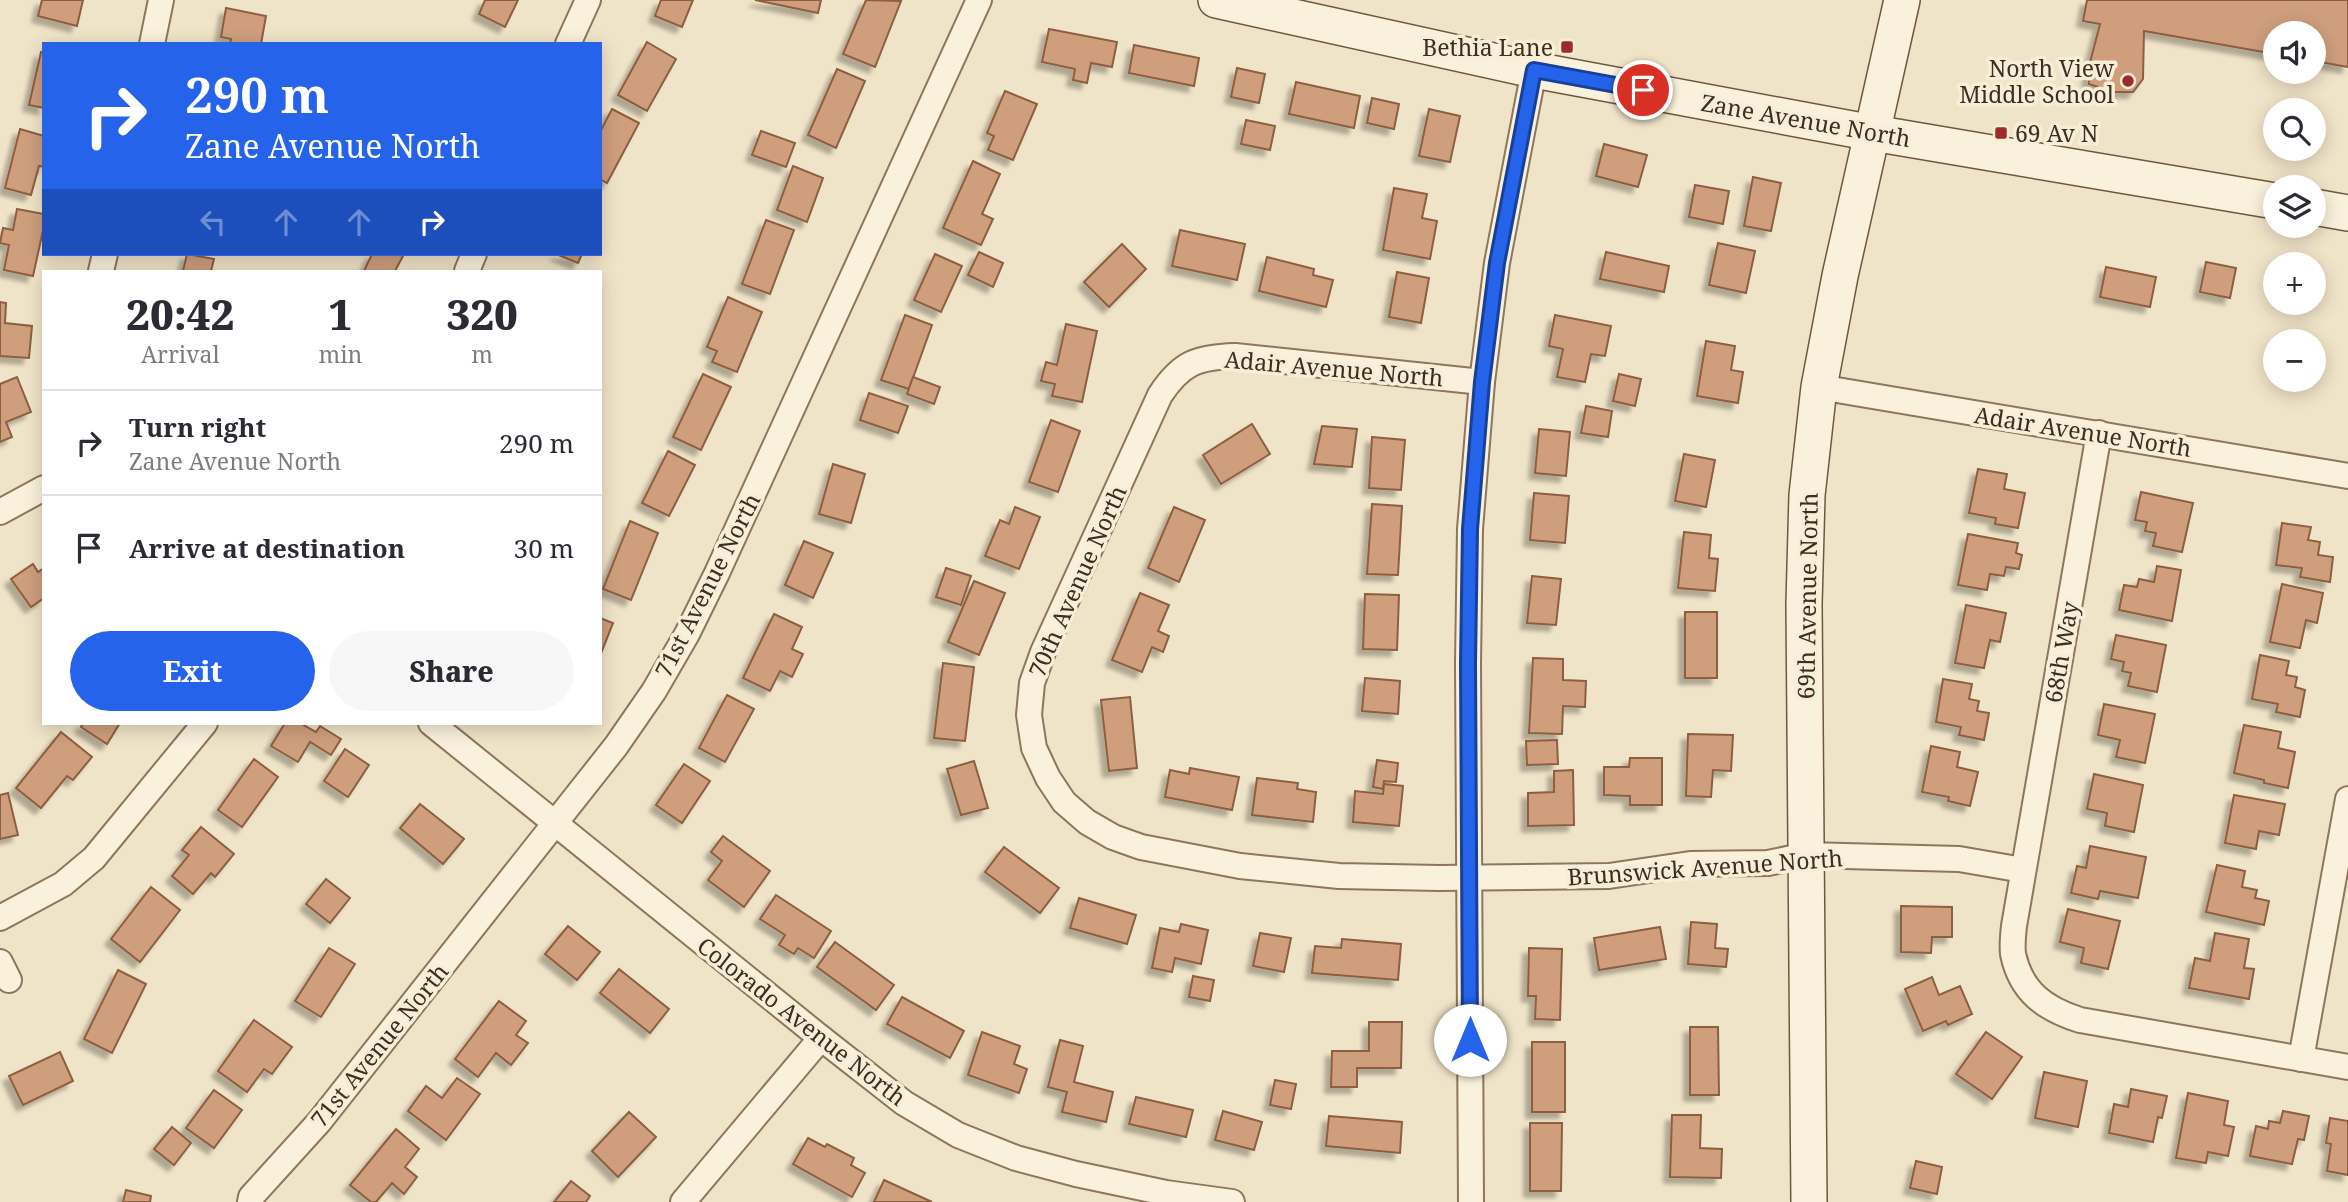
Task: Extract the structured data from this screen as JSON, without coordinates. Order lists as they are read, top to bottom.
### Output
{
  "streets": {
    "street": [
      "Zane Avenue North",
      "Adair Avenue North",
      "70th Avenue North",
      "71st Avenue North",
      "69th Avenue North",
      "68th Way",
      "Brunswick Avenue North",
      "Colorado Avenue North"
    ]
  },
  "crossings": [
    ["Zane Avenue North", "69th Avenue North"],
    ["Adair Avenue North", "70th Avenue North"],
    ["Adair Avenue North", "69th Avenue North"],
    ["Adair Avenue North", "68th Way"],
    ["70th Avenue North", "Brunswick Avenue North"],
    ["71st Avenue North", "Colorado Avenue North"],
    ["69th Avenue North", "Brunswick Avenue North"],
    ["68th Way", "Brunswick Avenue North"]
  ],
  "places": {
    "transit": ["Bethia Lane", "69 Av N"],
    "other": ["North View Middle School"]
  },
  "page": {
    "map_buttons": ["+", "−"],
    "turn": ["290 m", "Zane Avenue North"],
    "eta": [
      "20:42",
      "Arrival",
      "1",
      "min",
      "320",
      "m"
    ],
    "list": [
      {
        "name": "Turn right",
        "note": "Zane Avenue North",
        "value": "290 m"
      },
      {
        "name": "Arrive at destination",
        "value": "30 m"
      }
    ],
    "buttons": ["Exit", "Share"]
  }
}
